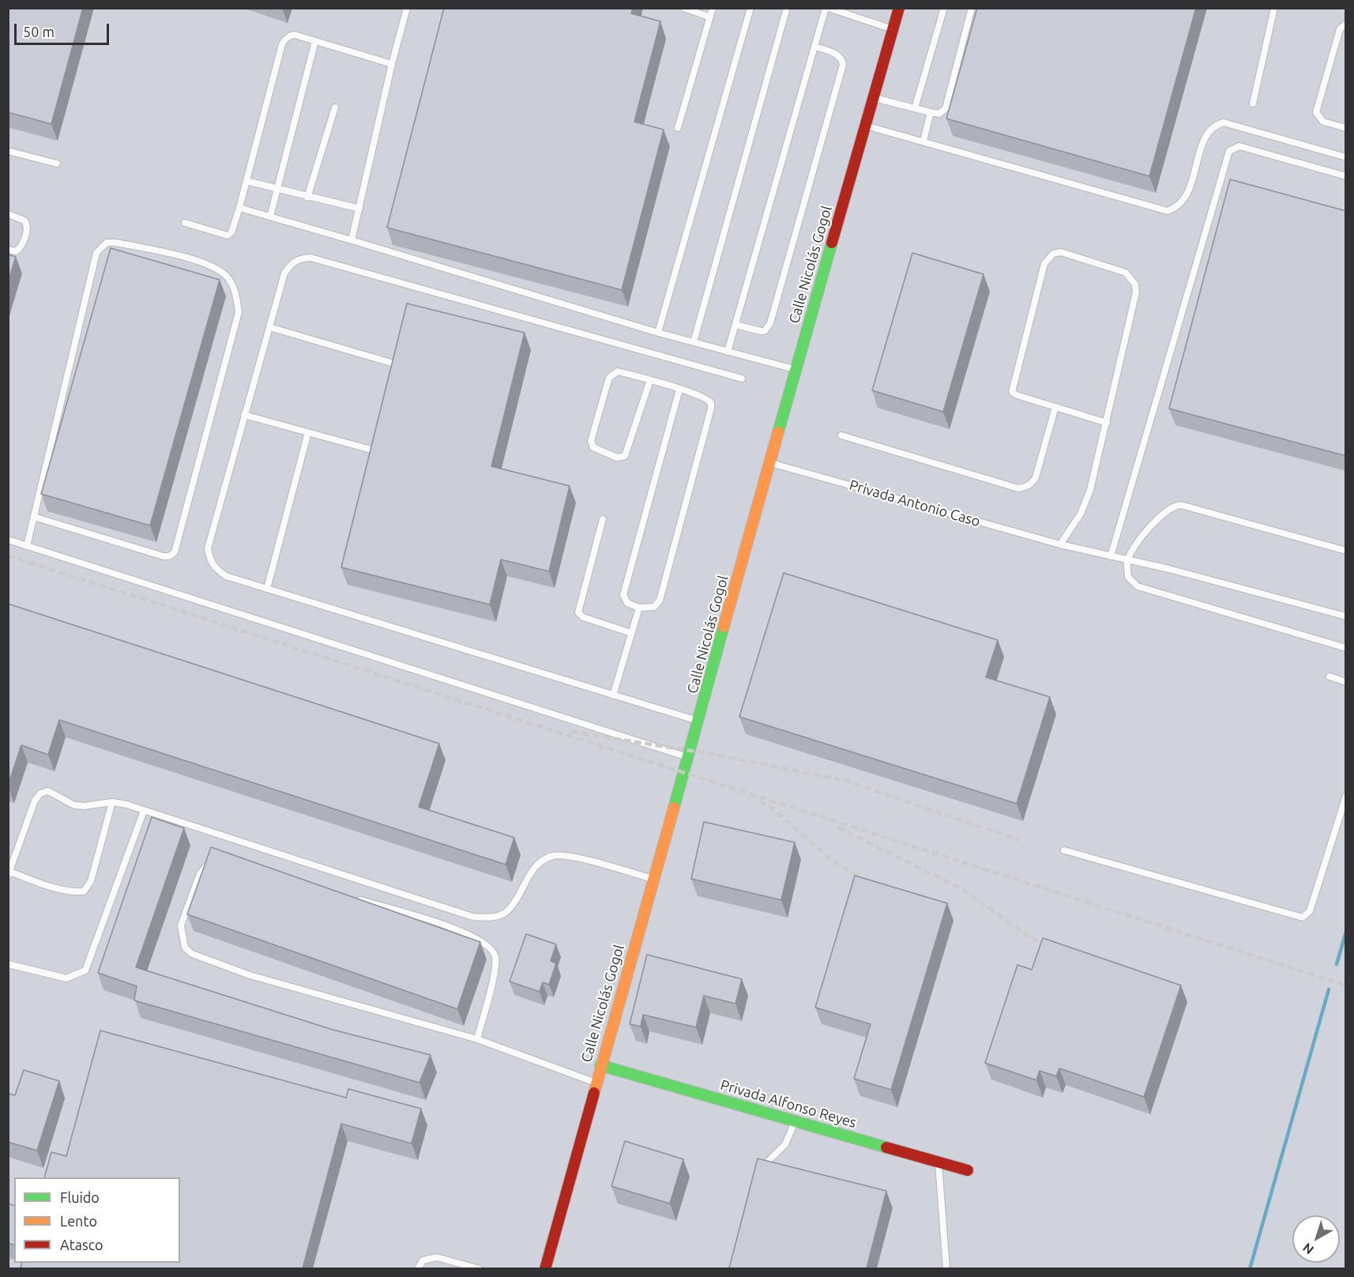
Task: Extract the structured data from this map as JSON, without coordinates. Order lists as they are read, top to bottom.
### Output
{
  "streets": {
    "street": ["Calle Nicolás Gogol", "Privada Alfonso Reyes"],
    "lane": ["Privada Antonio Caso"]
  },
  "crossings": [
    ["Calle Nicolás Gogol", "Privada Antonio Caso"],
    ["Calle Nicolás Gogol", "Privada Alfonso Reyes"]
  ],
  "legend": ["Fluido", "Lento", "Atasco"],
  "scale_bar": "50 m",
  "north": "bottom left"
}
